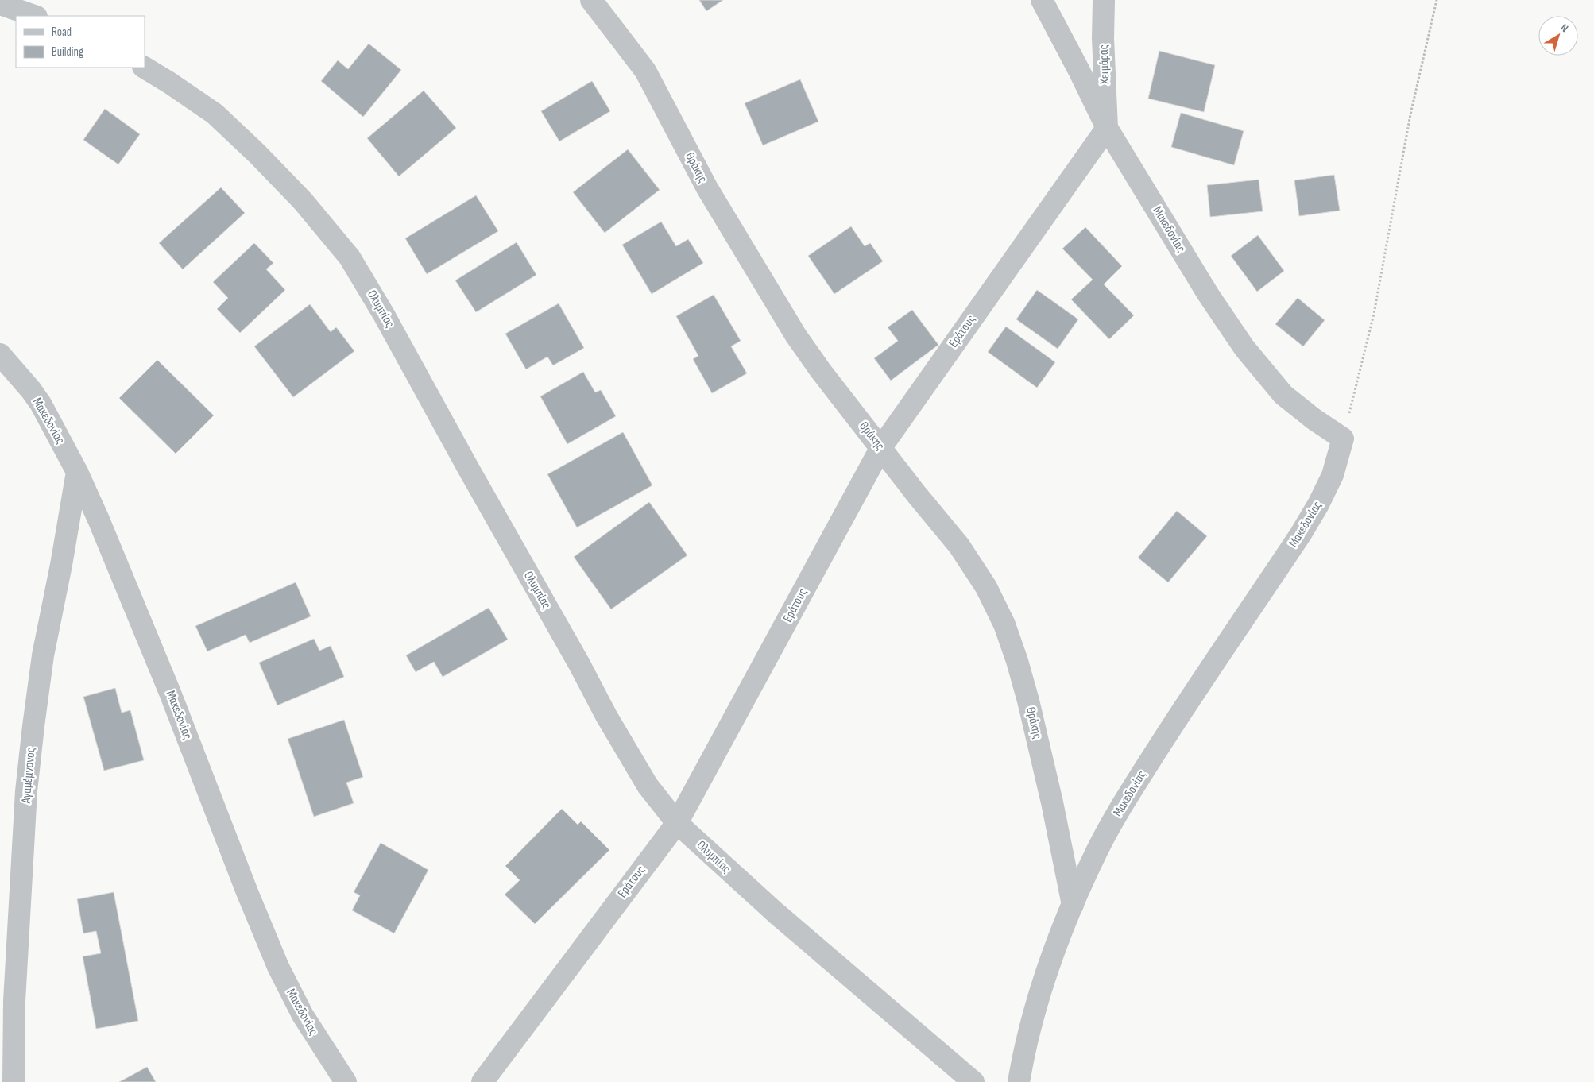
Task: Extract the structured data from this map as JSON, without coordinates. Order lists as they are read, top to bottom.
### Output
{
  "streets": {
    "street": [
      "Χειμάρας",
      "Θράκης",
      "Μακεδονίας",
      "Ολυμπίας",
      "Εράτους",
      "Αγαμέμνονος"
    ]
  },
  "crossings": [
    ["Χειμάρας", "Μακεδονίας"],
    ["Χειμάρας", "Εράτους"],
    ["Θράκης", "Μακεδονίας"],
    ["Θράκης", "Εράτους"],
    ["Μακεδονίας", "Εράτους"],
    ["Μακεδονίας", "Αγαμέμνονος"],
    ["Ολυμπίας", "Εράτους"]
  ],
  "legend": ["Road", "Building"],
  "north": "top right"
}
